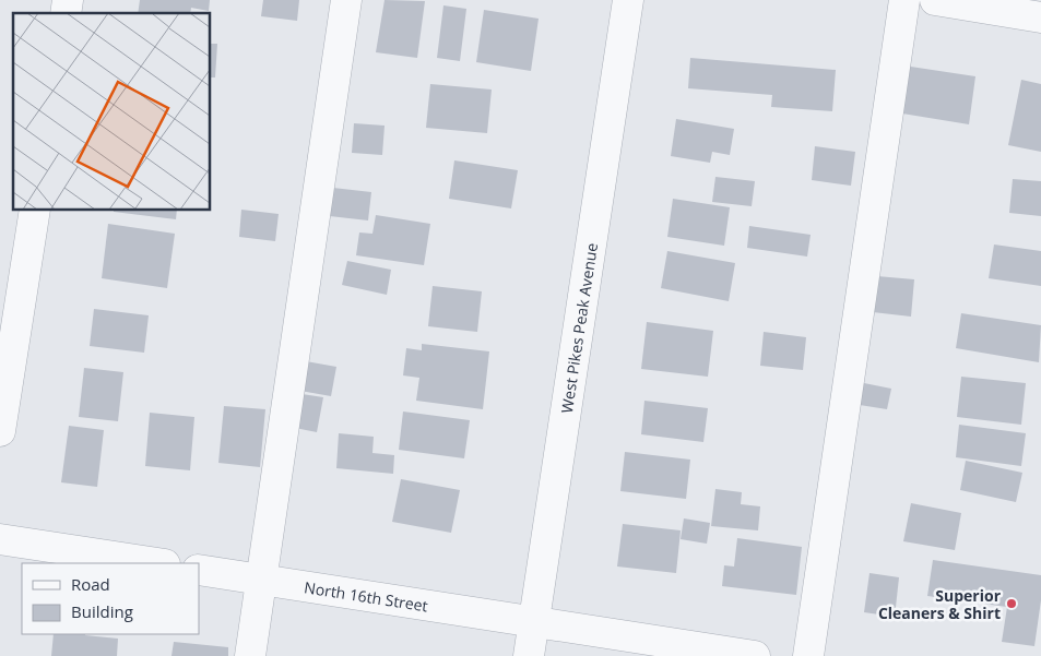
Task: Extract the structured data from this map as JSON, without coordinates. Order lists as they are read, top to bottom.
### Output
{
  "streets": {
    "street": ["West Pikes Peak Avenue", "North 16th Street"]
  },
  "crossings": [
    ["West Pikes Peak Avenue", "North 16th Street"]
  ],
  "places": ["Superior Cleaners & Shirt"],
  "legend": ["Road", "Building"]
}
